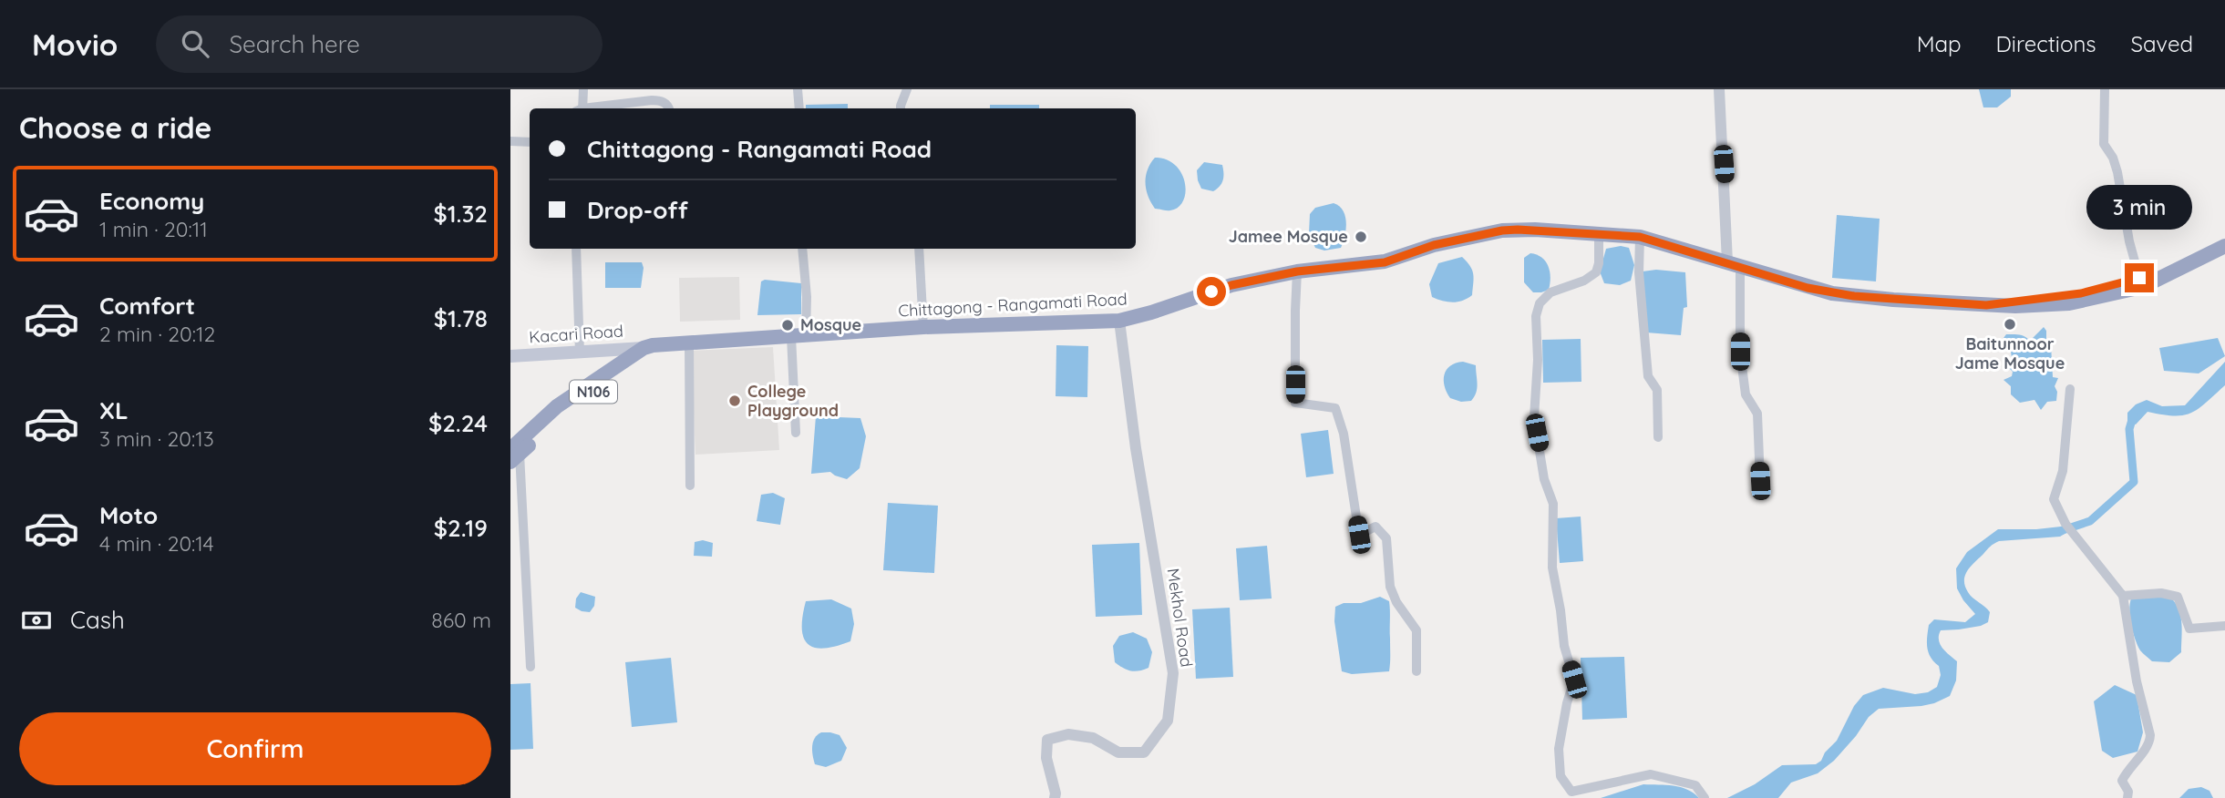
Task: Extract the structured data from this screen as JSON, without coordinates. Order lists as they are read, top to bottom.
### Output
{
  "streets": {
    "highway": ["Chittagong - Rangamati Road", "N106"],
    "main road": ["Kacari Road"],
    "street": ["Mekhol Road"]
  },
  "crossings": [
    ["Chittagong - Rangamati Road", "Kacari Road"],
    ["Chittagong - Rangamati Road", "Mekhol Road"]
  ],
  "places": [
    "Jamee Mosque",
    "Baitunnoor Jame Mosque",
    "Mosque",
    "College Playground"
  ],
  "page": {
    "header": "Movio",
    "search": "Search here",
    "nav": ["Map", "Directions", "Saved"],
    "heading": "Choose a ride",
    "banner": ["Chittagong - Rangamati Road", "Drop-off"],
    "list": [
      {
        "name": "Economy",
        "note": "1 min · 20:11",
        "value": "$1.32"
      },
      {
        "name": "Comfort",
        "note": "2 min · 20:12",
        "value": "$1.78"
      },
      {
        "name": "XL",
        "note": "3 min · 20:13",
        "value": "$2.24"
      },
      {
        "name": "Moto",
        "note": "4 min · 20:14",
        "value": "$2.19"
      }
    ],
    "bubble": "3 min",
    "pay": ["Cash", "860 m"],
    "buttons": "Confirm"
  }
}
